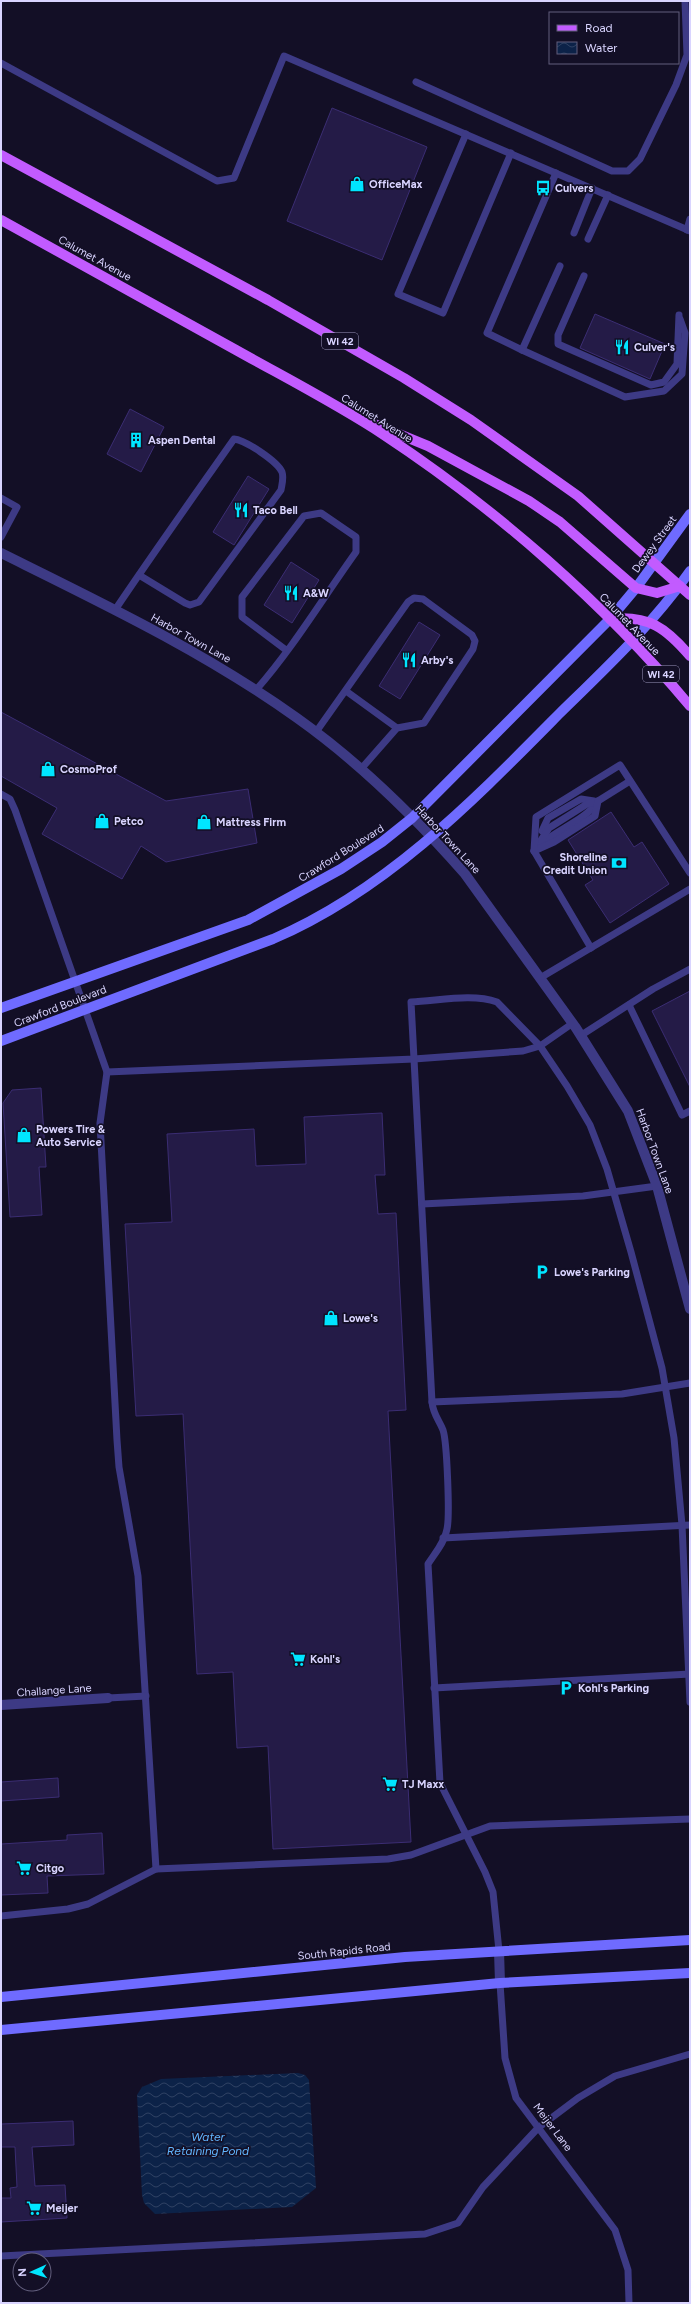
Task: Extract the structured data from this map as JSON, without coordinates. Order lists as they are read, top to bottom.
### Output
{
  "streets": {
    "main road": ["Calumet Avenue", "WI 42"],
    "street": [
      "Dewey Street",
      "Harbor Town Lane",
      "Crawford Boulevard",
      "Challange Lane",
      "South Rapids Road",
      "Meijer Lane"
    ]
  },
  "crossings": [
    ["Calumet Avenue", "Crawford Boulevard"],
    ["WI 42", "Dewey Street"],
    ["Dewey Street", "Crawford Boulevard"],
    ["Harbor Town Lane", "Crawford Boulevard"],
    ["South Rapids Road", "Meijer Lane"]
  ],
  "water": ["Water Retaining Pond"],
  "places": {
    "shop": [
      "OfficeMax",
      "CosmoProf",
      "Petco",
      "Mattress Firm",
      "Powers Tire & Auto Service",
      "Lowe's"
    ],
    "bus stop": ["Culvers"],
    "restaurant": [
      "Culver's",
      "Taco Bell",
      "A&W",
      "Arby's"
    ],
    "building": ["Aspen Dental"],
    "bank": ["Shoreline Credit Union"],
    "parking": ["Lowe's Parking", "Kohl's Parking"],
    "supermarket": [
      "Kohl's",
      "TJ Maxx",
      "Citgo",
      "Meijer"
    ]
  },
  "legend": ["Road", "Water"],
  "north": "left"
}
